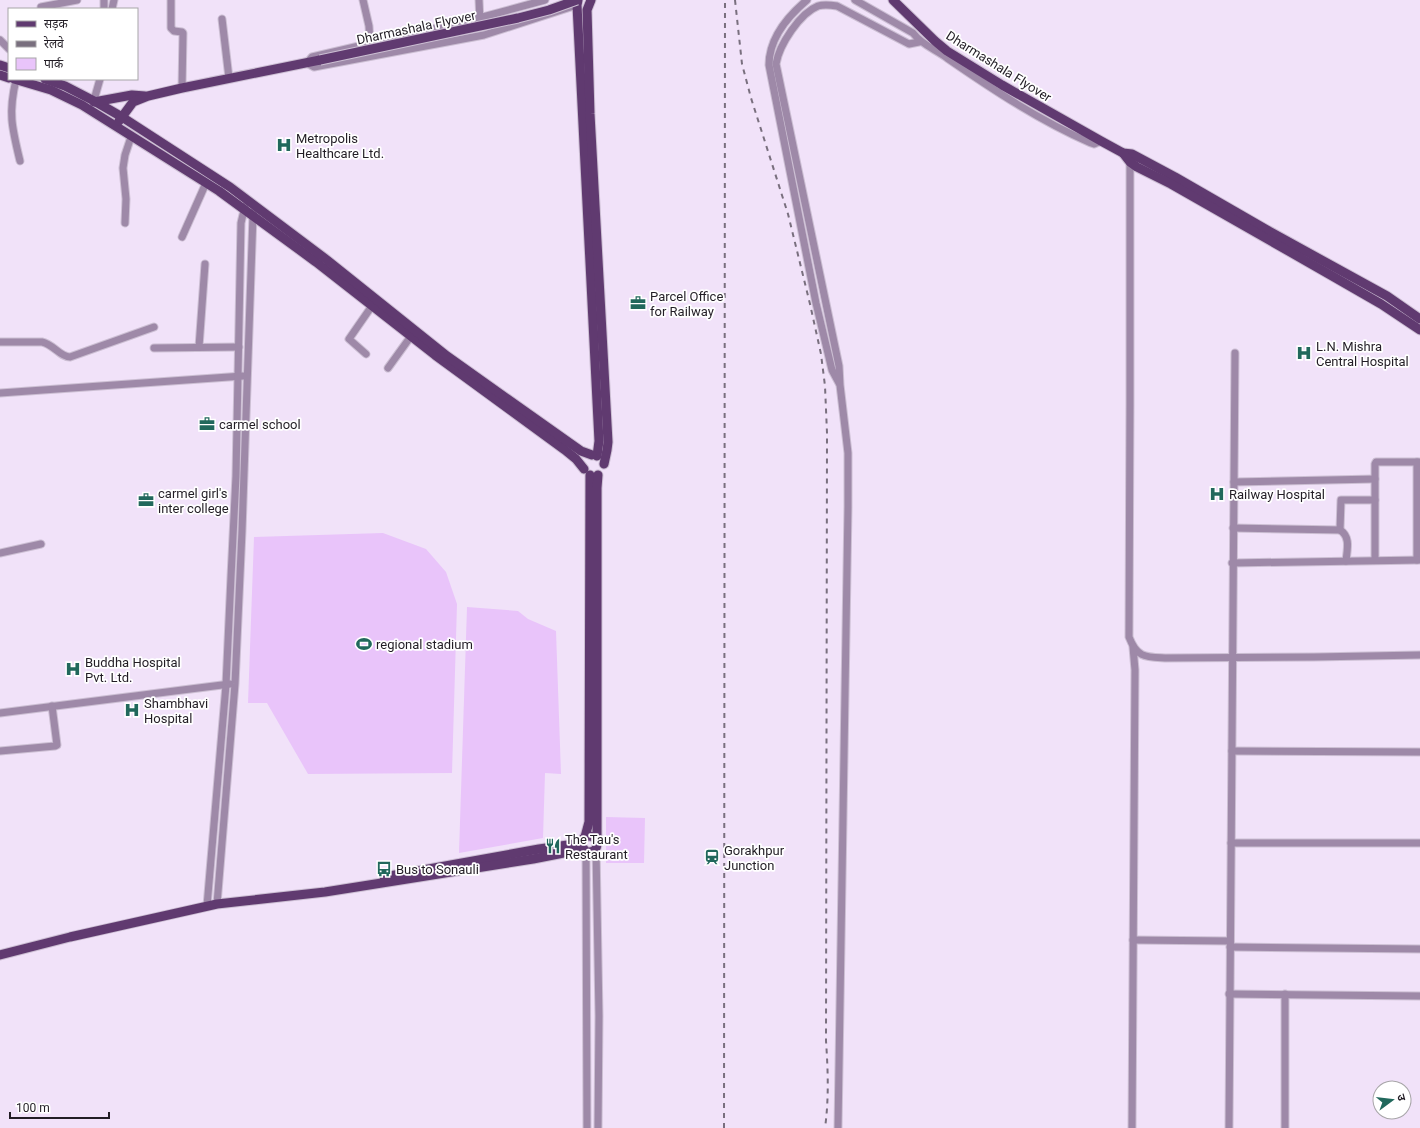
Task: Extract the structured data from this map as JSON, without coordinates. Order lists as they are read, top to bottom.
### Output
{
  "streets": {
    "main road": ["Dharmashala Flyover"]
  },
  "places": {
    "hospital": [
      "Metropolis Healthcare Ltd.",
      "L.N. Mishra Central Hospital",
      "Railway Hospital",
      "Buddha Hospital Pvt. Ltd.",
      "Shambhavi Hospital"
    ],
    "office": ["Parcel Office for Railway", "carmel school", "carmel girl's inter college"],
    "sports": ["regional stadium"],
    "restaurant": ["The Tau's Restaurant"],
    "station": ["Gorakhpur Junction"],
    "bus stop": ["Bus to Sonauli"]
  },
  "legend": ["सड़क", "रेलवे", "पार्क"],
  "scale_bar": "100 m",
  "north": "right"
}
